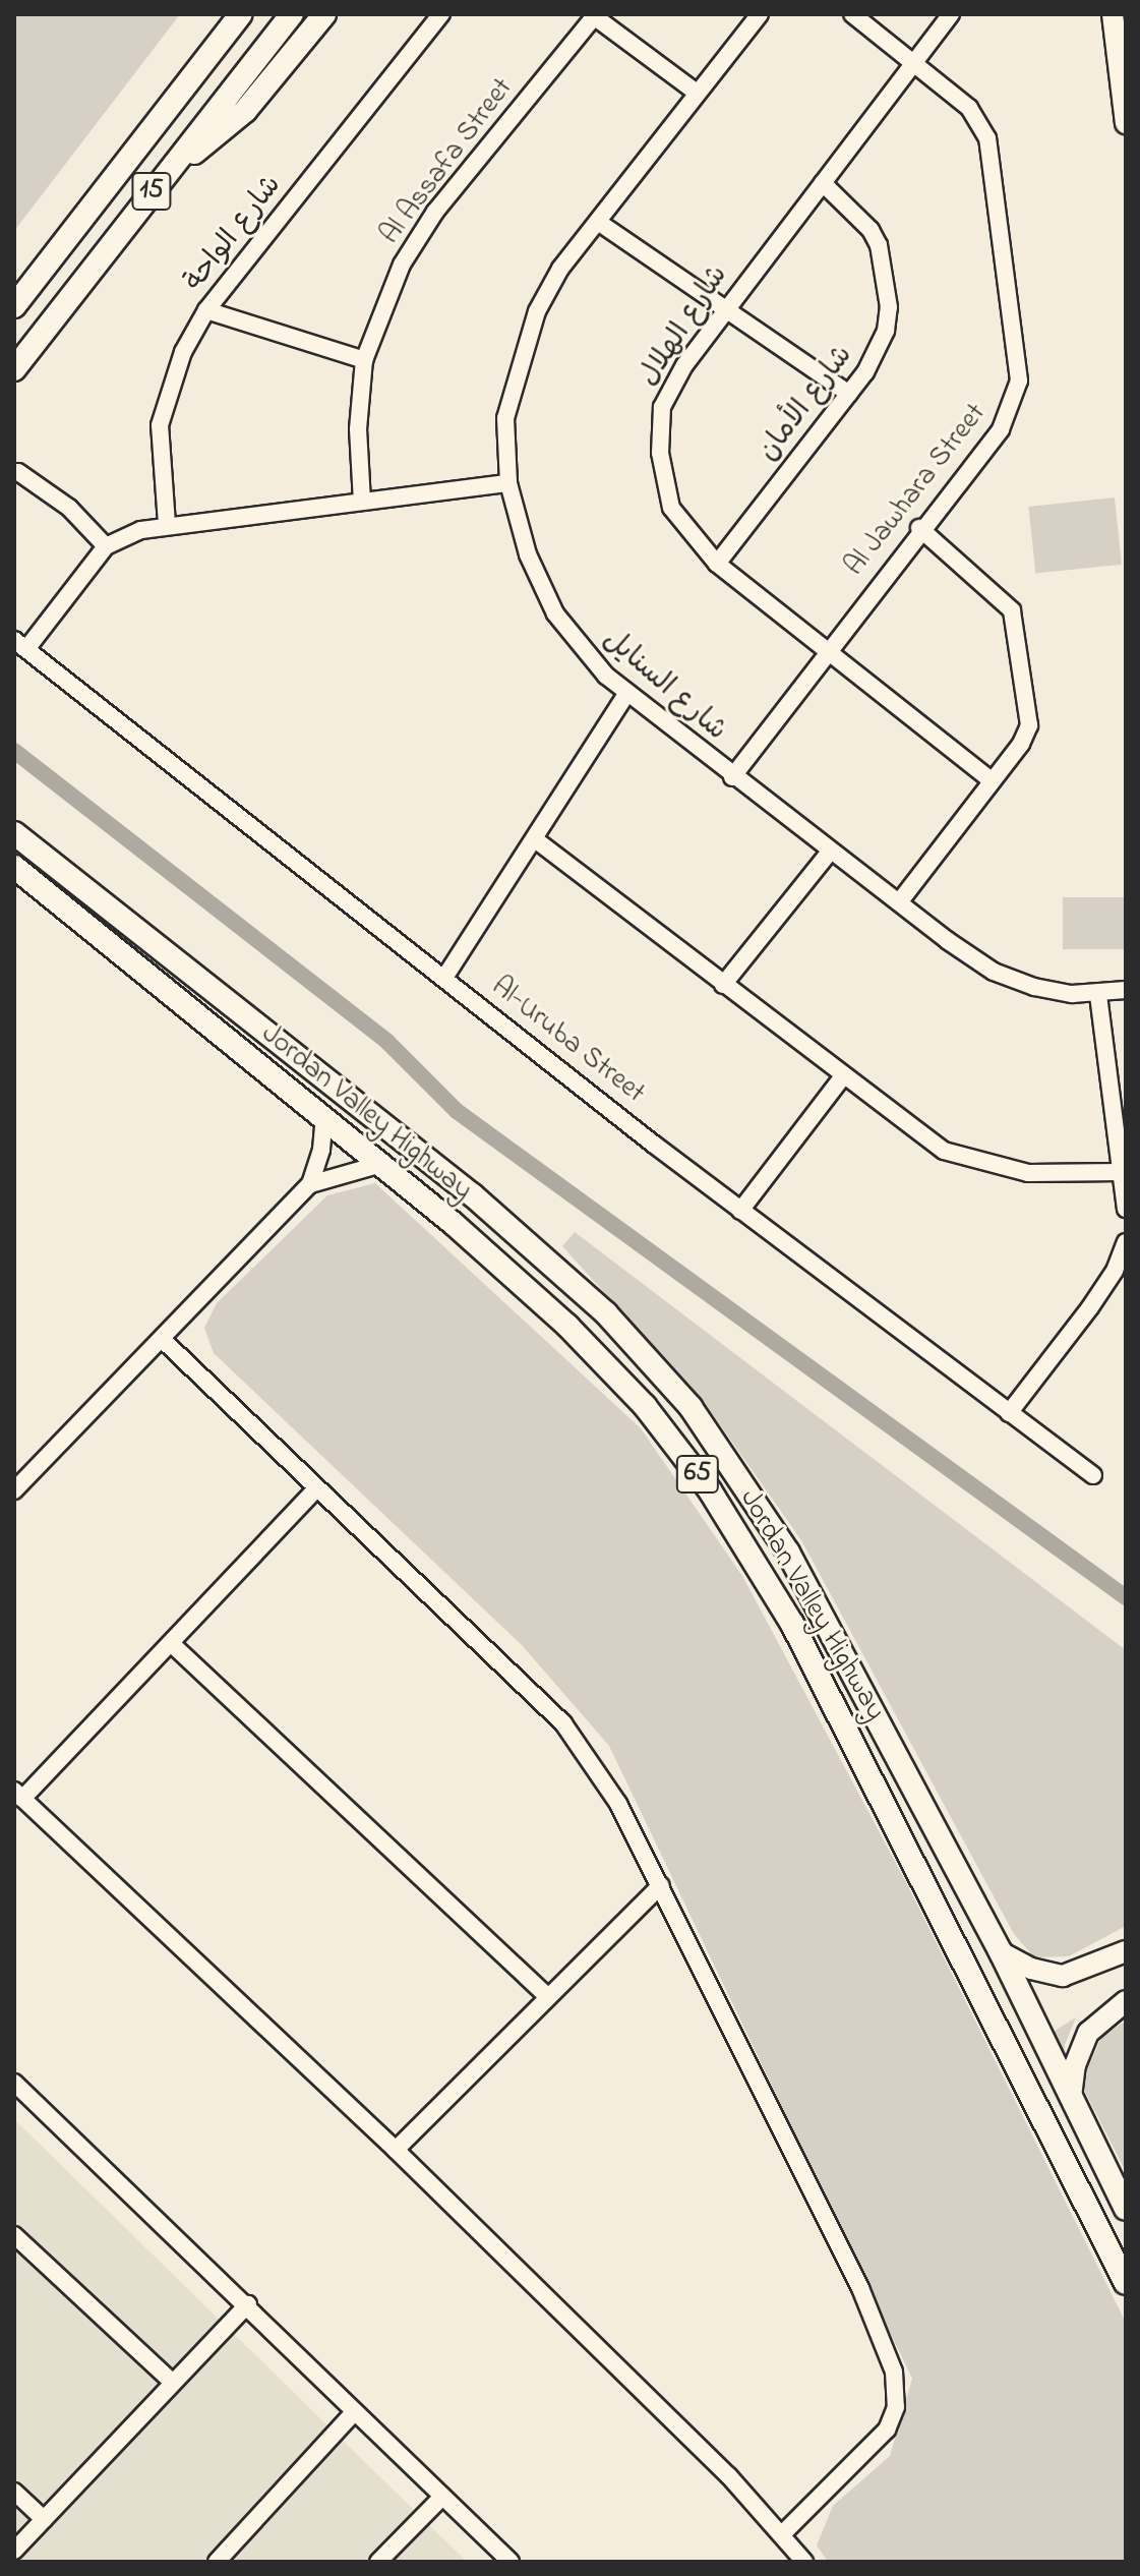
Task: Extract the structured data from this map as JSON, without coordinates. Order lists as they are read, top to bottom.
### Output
{
  "streets": {
    "highway": ["15", "Jordan Valley Highway", "65"],
    "street": [
      "Al Assafa Street",
      "شارع الواحة",
      "شارع الهلال",
      "شارع الأمان",
      "Al Jawhara Street",
      "شارع السنايل",
      "Al-Uruba Street"
    ]
  },
  "crossings": [
    ["شارع الهلال", "شارع الأمان"],
    ["شارع الهلال", "Al Jawhara Street"],
    ["Al Jawhara Street", "شارع السنايل"]
  ]
}
